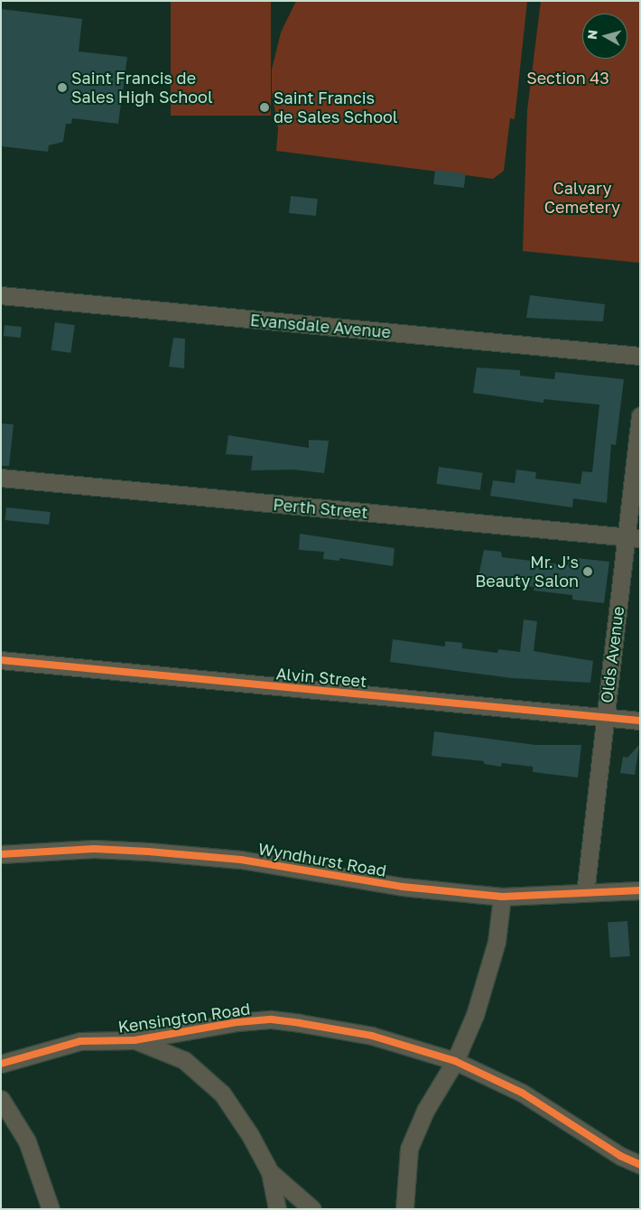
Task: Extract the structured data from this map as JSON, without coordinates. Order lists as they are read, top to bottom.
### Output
{
  "streets": {
    "street": [
      "Evansdale Avenue",
      "Perth Street",
      "Olds Avenue",
      "Alvin Street",
      "Wyndhurst Road",
      "Kensington Road"
    ]
  },
  "crossings": [
    ["Perth Street", "Olds Avenue"],
    ["Olds Avenue", "Alvin Street"],
    ["Olds Avenue", "Wyndhurst Road"]
  ],
  "parks": ["Section 43", "Calvary Cemetery"],
  "places": ["Saint Francis de Sales High School", "Saint Francis de Sales School", "Mr. J's Beauty Salon"],
  "north": "left"
}
